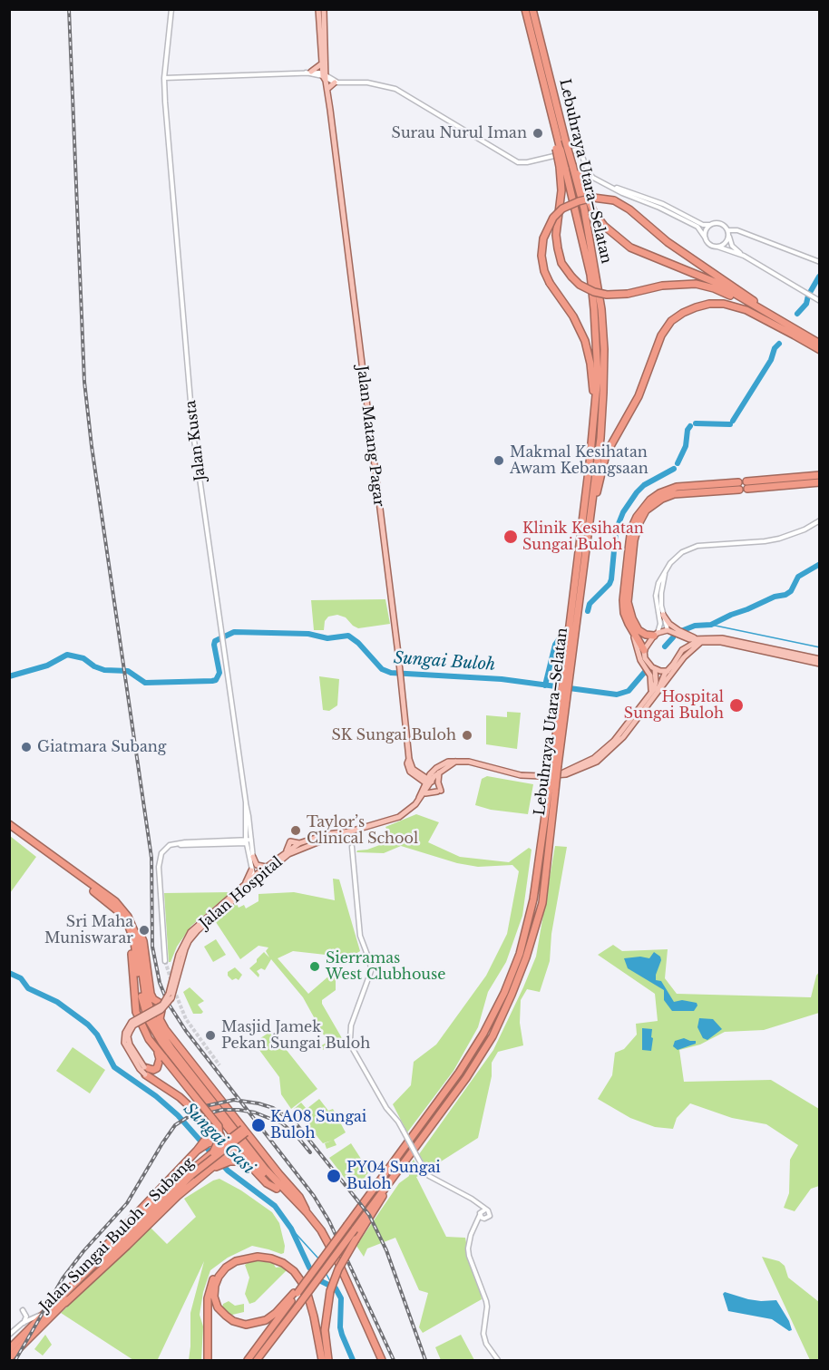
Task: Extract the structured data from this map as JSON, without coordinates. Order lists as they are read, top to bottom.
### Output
{
  "streets": {
    "highway": ["Lebuhraya Utara–Selatan", "Jalan Sungai Buloh - Subang"],
    "main road": ["Jalan Matang Pagar", "Jalan Hospital"],
    "street": ["Jalan Kusta"]
  },
  "crossings": [
    ["Jalan Kusta", "Jalan Hospital"]
  ],
  "water": ["Sungai Buloh", "Sungai Gasi"],
  "places": [
    "Surau Nurul Iman",
    "Makmal Kesihatan Awam Kebangsaan",
    "Klinik Kesihatan Sungai Buloh",
    "Hospital Sungai Buloh",
    "SK Sungai Buloh",
    "Giatmara Subang",
    "Taylor’s Clinical School",
    "Sri Maha Muniswarar",
    "Sierramas West Clubhouse",
    "Masjid Jamek Pekan Sungai Buloh",
    "KA08 Sungai Buloh",
    "PY04 Sungai Buloh"
  ]
}
